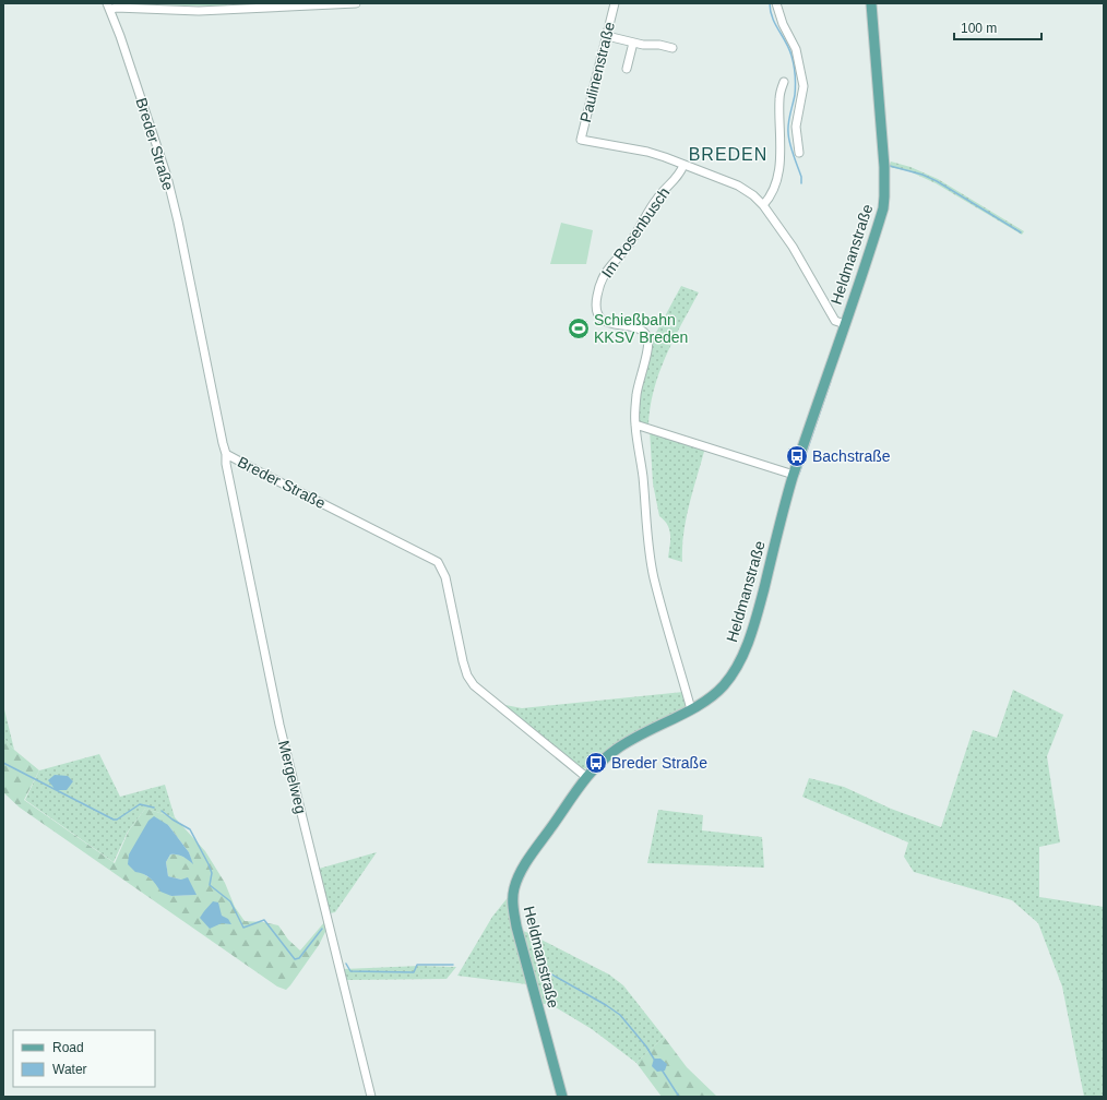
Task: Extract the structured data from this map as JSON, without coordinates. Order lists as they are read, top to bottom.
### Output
{
  "streets": {
    "main road": ["Heldmanstraße"],
    "street": [
      "Paulinenstraße",
      "Breder Straße",
      "Im Rosenbusch",
      "Mergelweg"
    ]
  },
  "crossings": [
    ["Paulinenstraße", "Im Rosenbusch"],
    ["Breder Straße", "Heldmanstraße"],
    ["Breder Straße", "Mergelweg"]
  ],
  "districts": ["BREDEN"],
  "places": {
    "sports": ["Schießbahn KKSV Breden"],
    "bus stop": ["Bachstraße", "Breder Straße"]
  },
  "legend": ["Road", "Water"],
  "scale_bar": "100 m"
}
